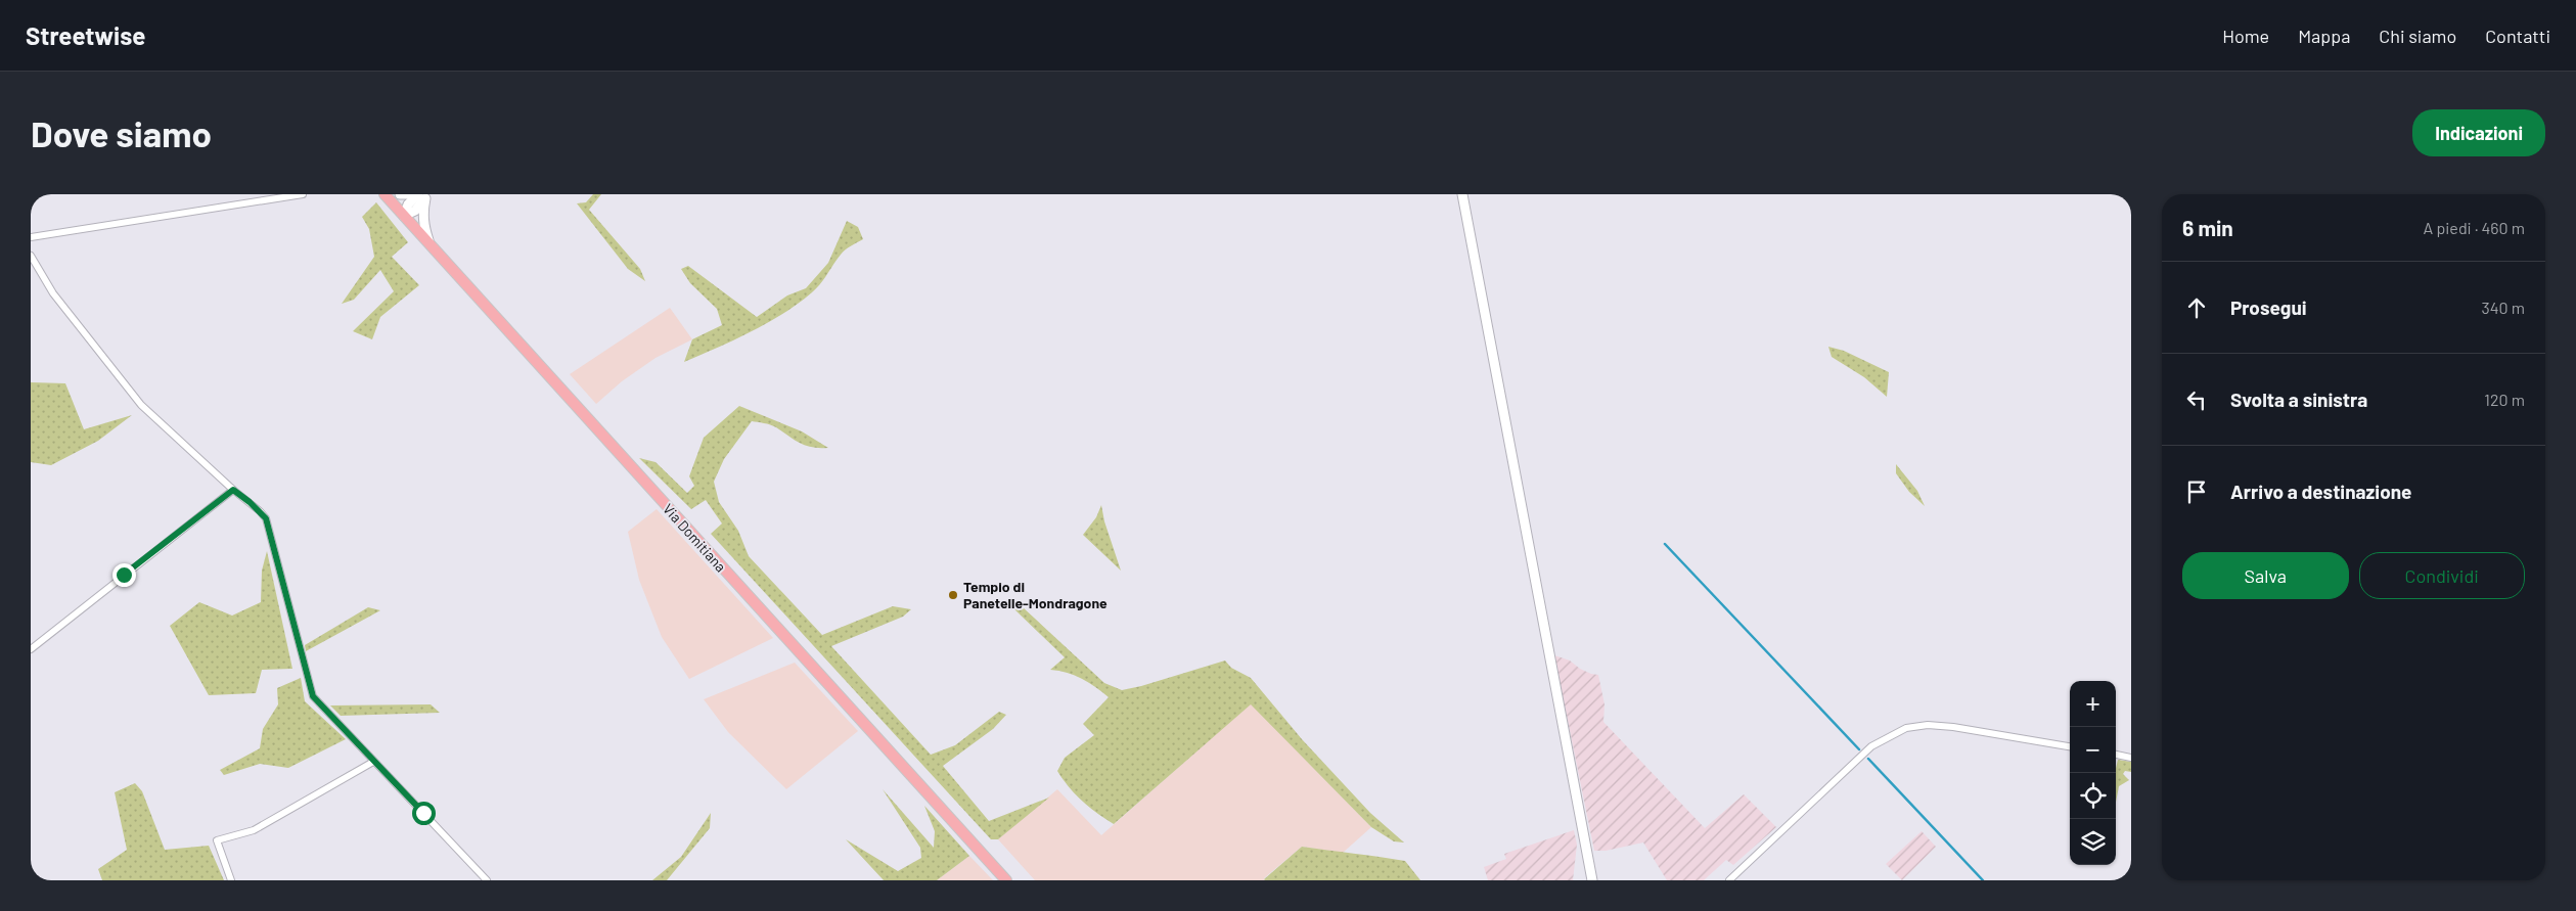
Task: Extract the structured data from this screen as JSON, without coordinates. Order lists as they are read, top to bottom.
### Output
{
  "streets": {
    "main road": ["Via Domitiana"]
  },
  "places": ["Tempio di Panetelle-Mondragone"],
  "page": {
    "header": "Streetwise",
    "nav": [
      "Home",
      "Mappa",
      "Chi siamo",
      "Contatti"
    ],
    "buttons": [
      "Indicazioni",
      ["Salva", "Condividi"]
    ],
    "title": "Dove siamo",
    "heading": ["6 min", "A piedi · 460 m"],
    "list": [
      ["Prosegui", "340 m"],
      ["Svolta a sinistra", "120 m"],
      "Arrivo a destinazione"
    ],
    "map_buttons": ["+", "−"]
  }
}
